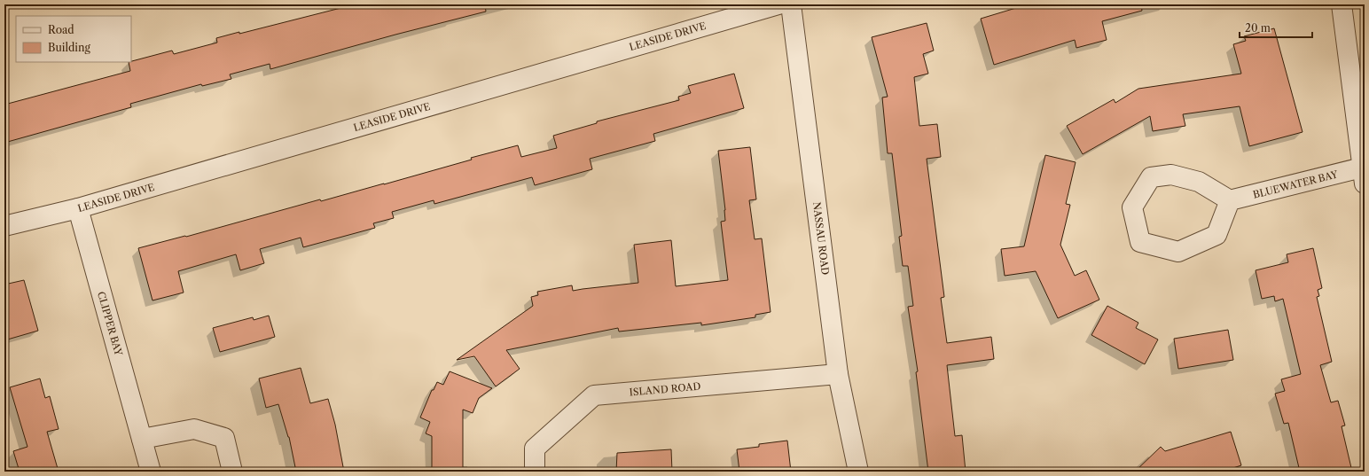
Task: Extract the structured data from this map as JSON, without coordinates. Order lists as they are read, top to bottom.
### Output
{
  "streets": {
    "street": [
      "LEASIDE DRIVE",
      "BLUEWATER BAY",
      "NASSAU ROAD",
      "CLIPPER BAY",
      "ISLAND ROAD"
    ]
  },
  "crossings": [
    ["LEASIDE DRIVE", "CLIPPER BAY"],
    ["NASSAU ROAD", "ISLAND ROAD"]
  ],
  "legend": ["Road", "Building"],
  "scale_bar": "20 m"
}
